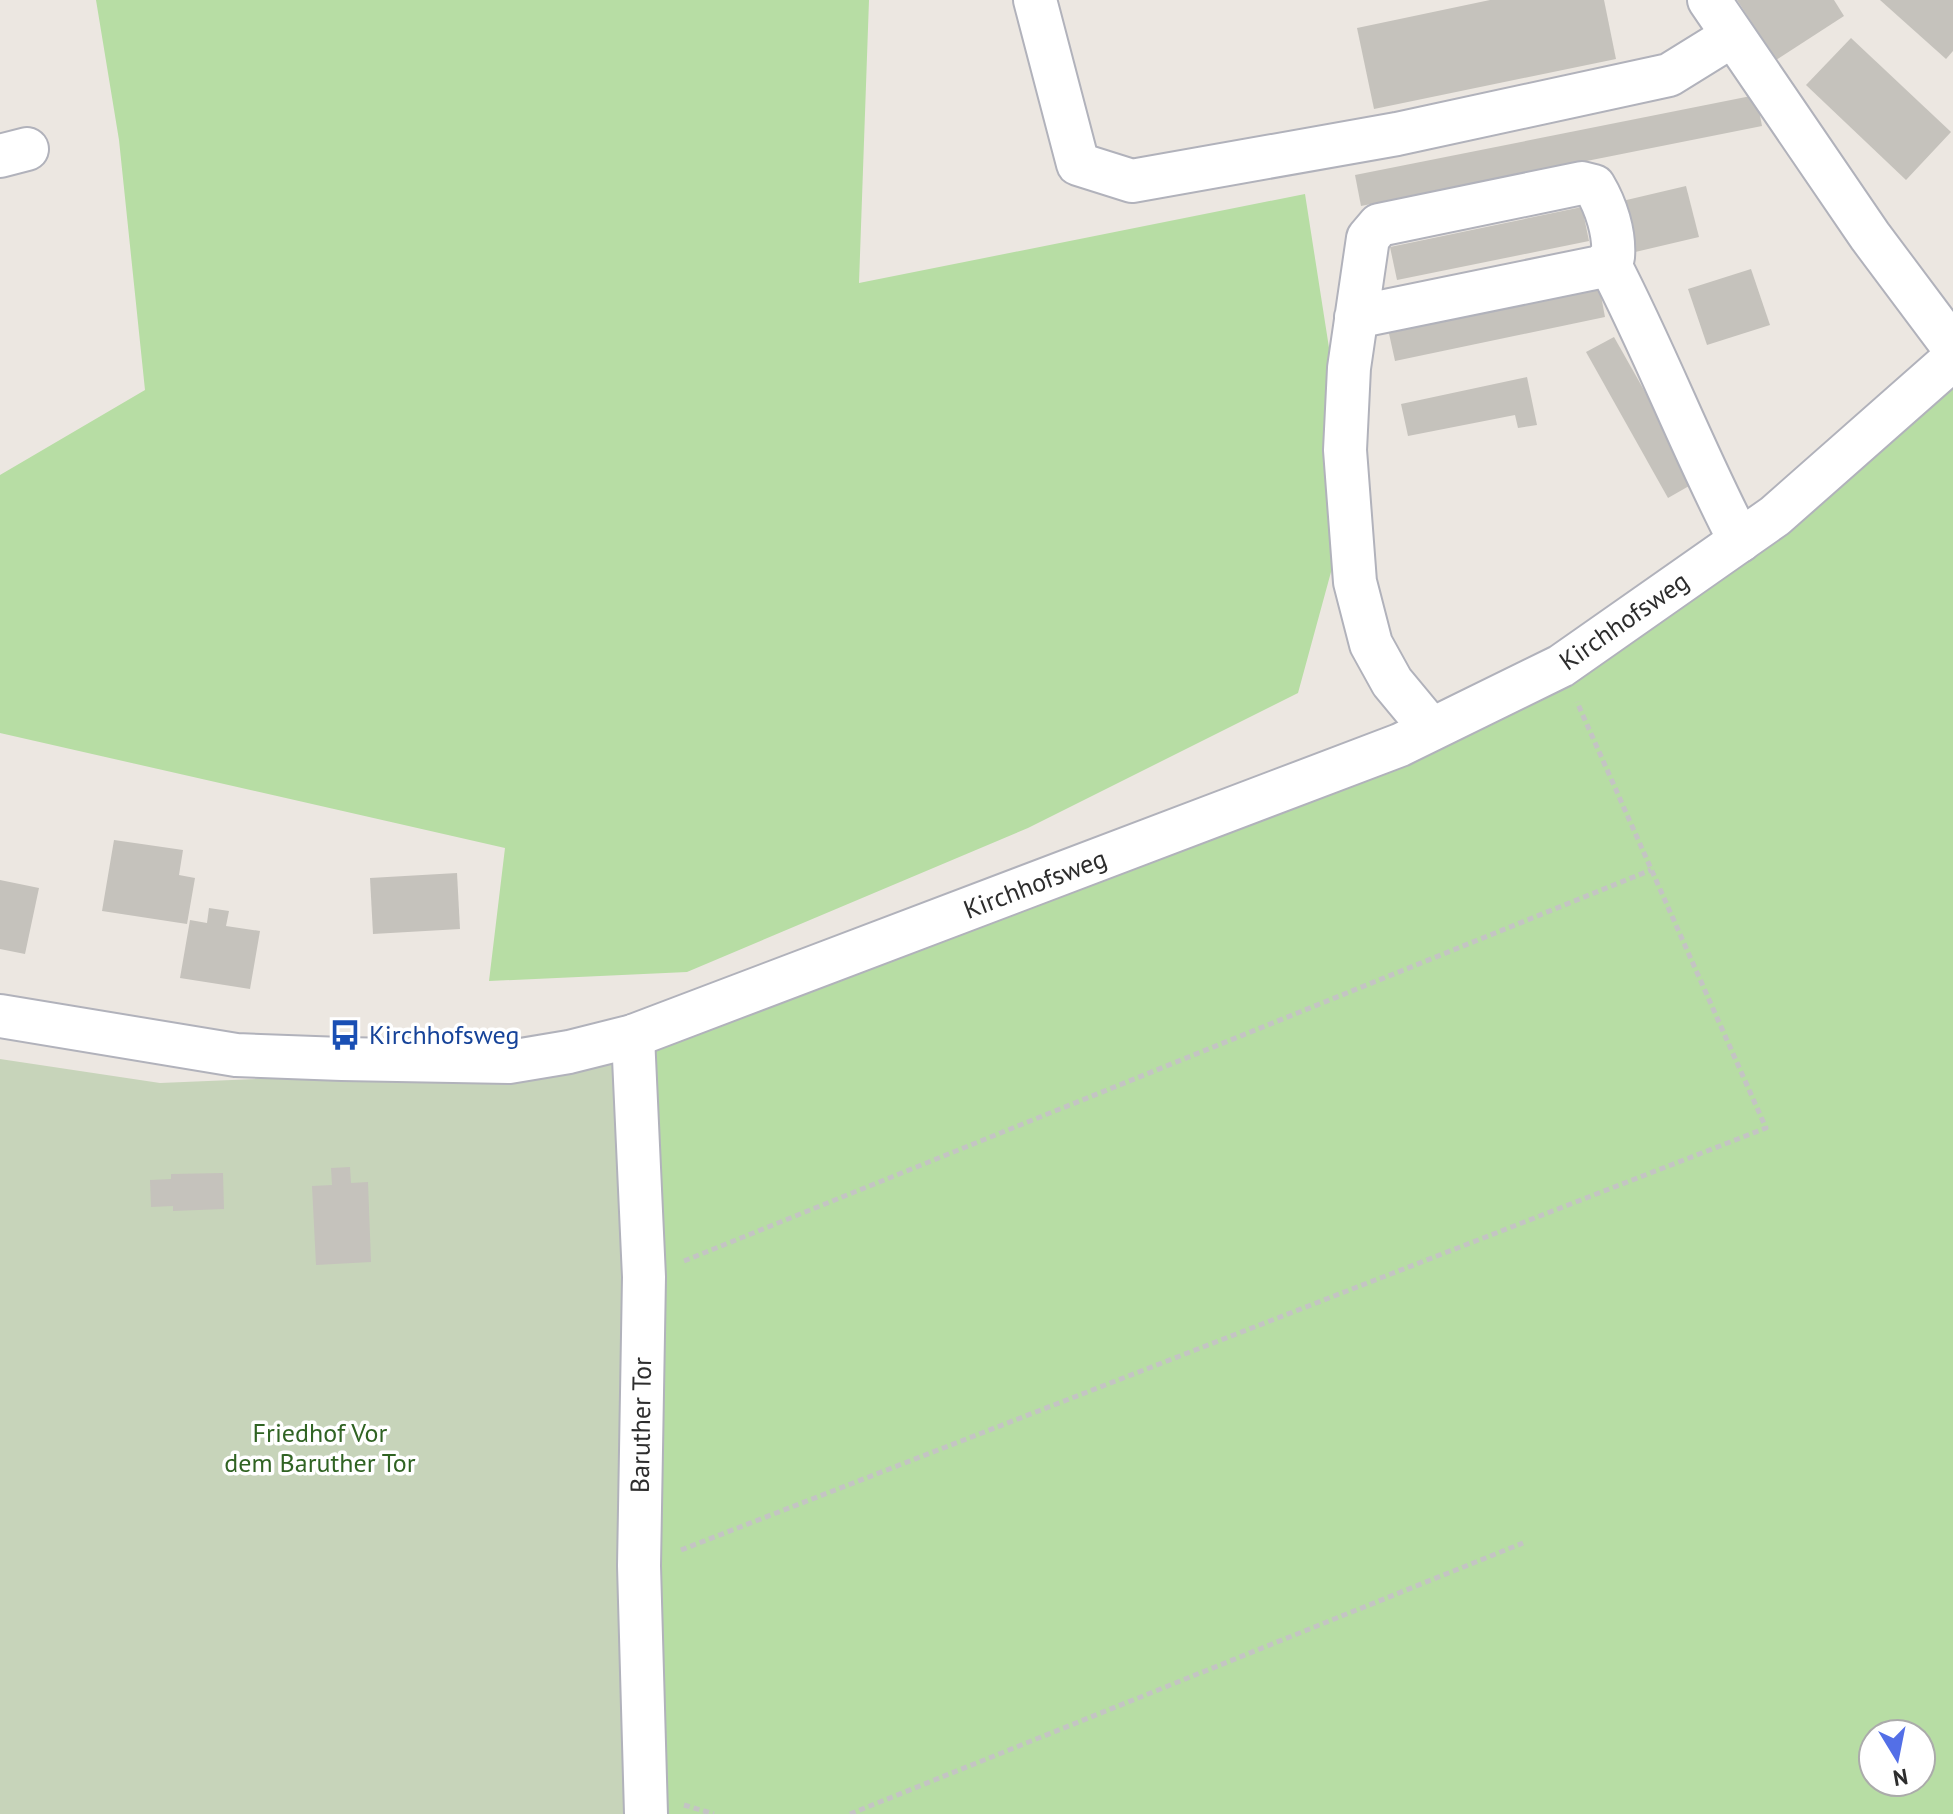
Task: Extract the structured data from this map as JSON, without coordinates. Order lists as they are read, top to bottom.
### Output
{
  "streets": {
    "street": ["Kirchhofsweg", "Baruther Tor"]
  },
  "crossings": [
    ["Kirchhofsweg", "Baruther Tor"]
  ],
  "parks": ["Friedhof Vor dem Baruther Tor"],
  "places": {
    "bus stop": ["Kirchhofsweg"]
  },
  "north": "bottom"
}
